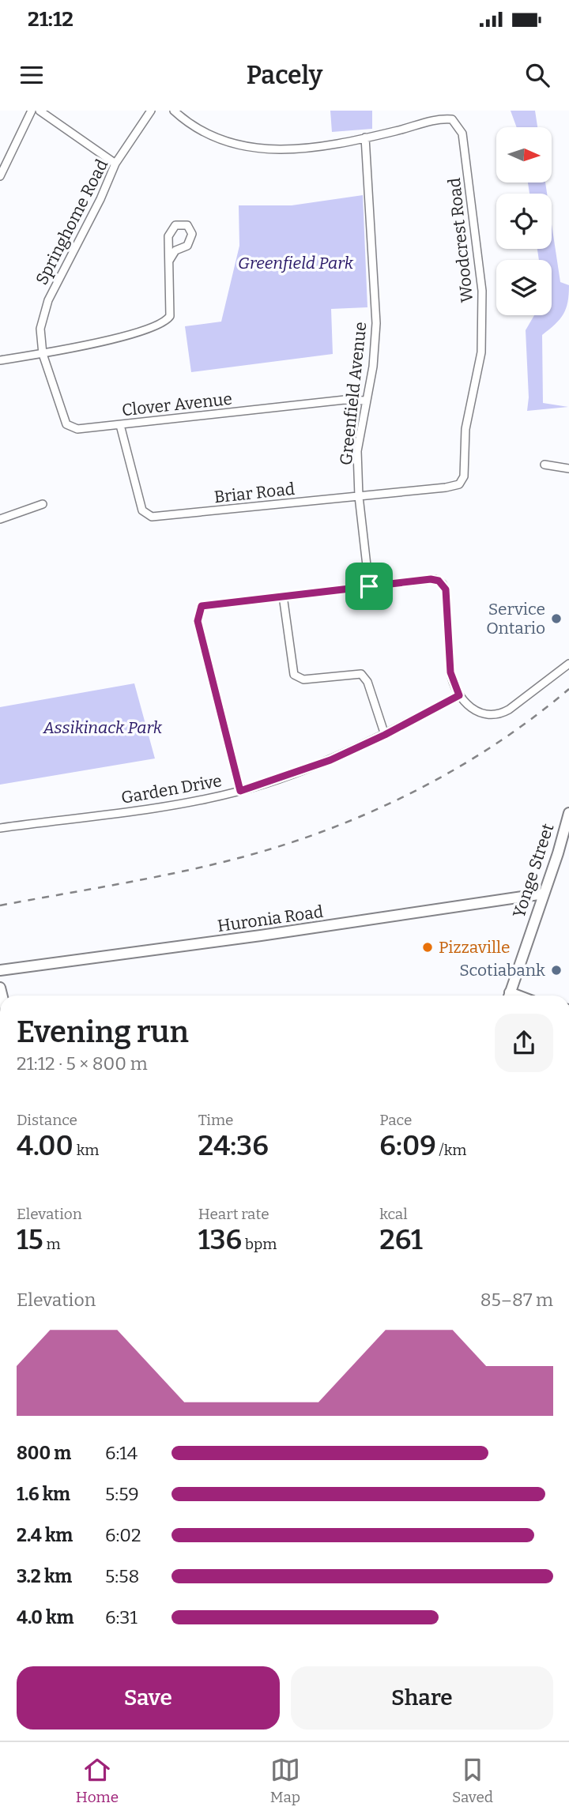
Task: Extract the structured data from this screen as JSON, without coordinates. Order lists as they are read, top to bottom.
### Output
{
  "streets": {
    "main road": ["Yonge Street", "Huronia Road"],
    "street": [
      "Springhome Road",
      "Woodcrest Road",
      "Greenfield Avenue",
      "Clover Avenue",
      "Briar Road",
      "Garden Drive"
    ]
  },
  "crossings": [
    ["Springhome Road", "Clover Avenue"],
    ["Woodcrest Road", "Greenfield Avenue"],
    ["Woodcrest Road", "Briar Road"],
    ["Greenfield Avenue", "Clover Avenue"],
    ["Greenfield Avenue", "Briar Road"],
    ["Clover Avenue", "Briar Road"],
    ["Yonge Street", "Huronia Road"]
  ],
  "parks": ["Greenfield Park", "Assikinack Park"],
  "places": ["Service Ontario", "Pizzaville", "Scotiabank"],
  "north": "right",
  "page": {
    "status": "21:12",
    "header": "Pacely",
    "heading": ["Evening run", "21:12 · 5 × 800 m"],
    "stats": [
      ["Distance", "4.00 km"],
      ["Time", "24:36"],
      ["Pace", "6:09 /km"],
      ["Elevation", "15 m"],
      ["Heart rate", "136 bpm"],
      ["kcal", "261"]
    ],
    "chart": ["Elevation", "85–87 m"],
    "list": [
      {
        "name": "800 m",
        "note": "6:14"
      },
      {
        "name": "1.6 km",
        "note": "5:59"
      },
      {
        "name": "2.4 km",
        "note": "6:02"
      },
      {
        "name": "3.2 km",
        "note": "5:58"
      },
      {
        "name": "4.0 km",
        "note": "6:31"
      }
    ],
    "buttons": ["Save", "Share"],
    "tabs": ["Home", "Map", "Saved"]
  }
}
